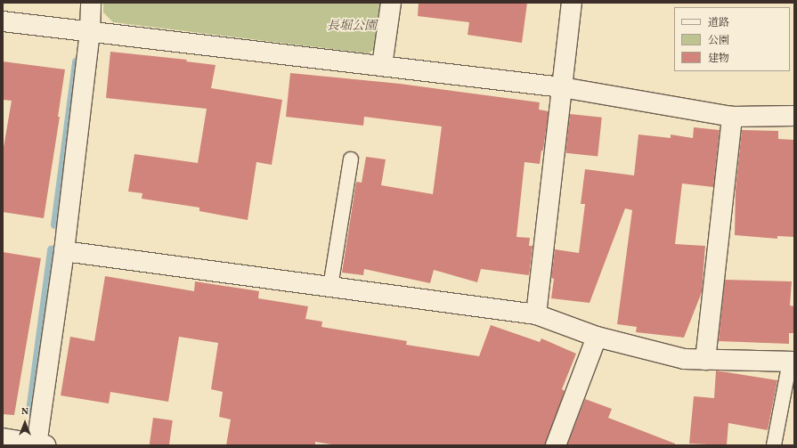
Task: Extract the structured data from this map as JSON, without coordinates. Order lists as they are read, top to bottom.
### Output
{
  "parks": ["長堀公園"],
  "legend": ["道路", "公園", "建物"],
  "north": "top"
}
